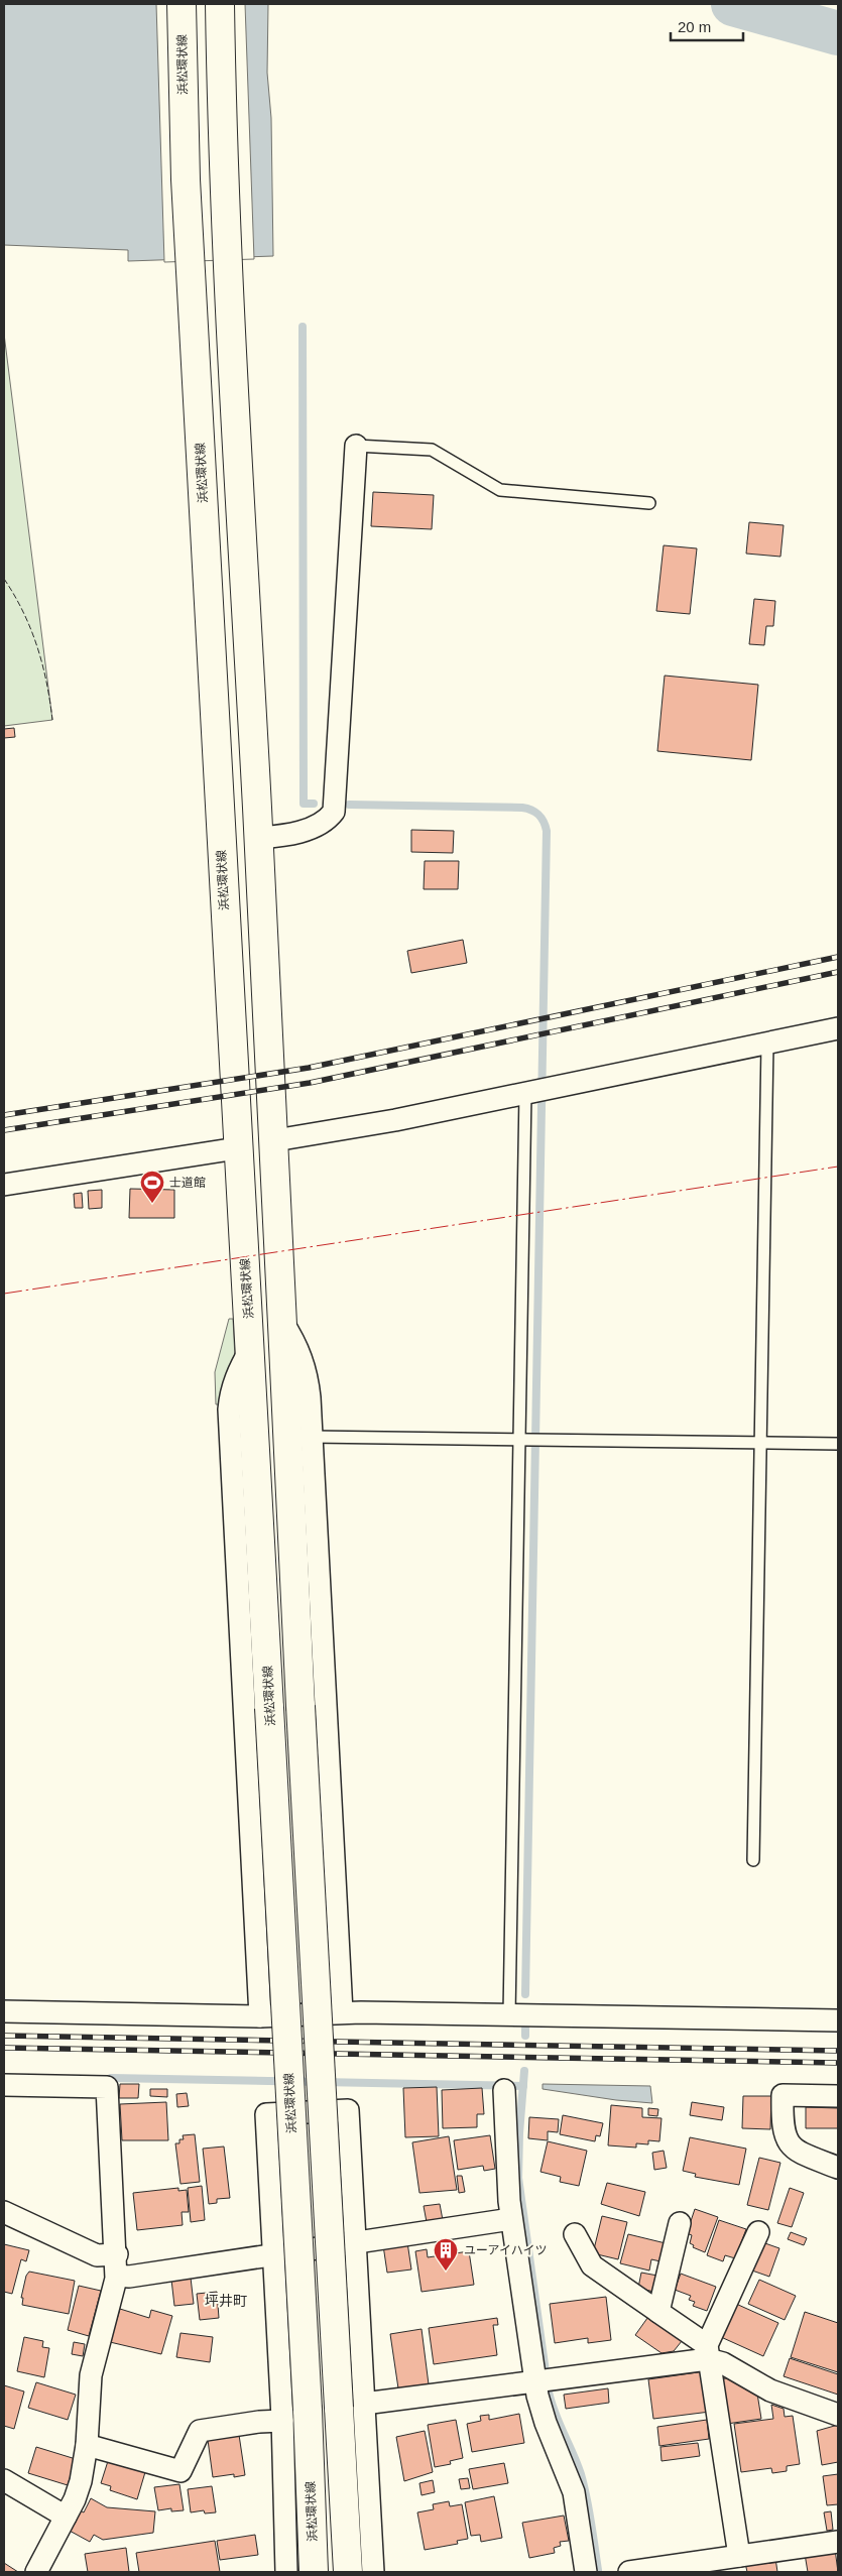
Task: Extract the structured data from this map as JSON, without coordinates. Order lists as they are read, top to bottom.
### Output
{
  "streets": {
    "main road": ["浜松環状線"]
  },
  "districts": ["坪井町"],
  "places": {
    "sports": ["士道館"],
    "building": ["ユーアイハイツ"]
  },
  "scale_bar": "20 m"
}
